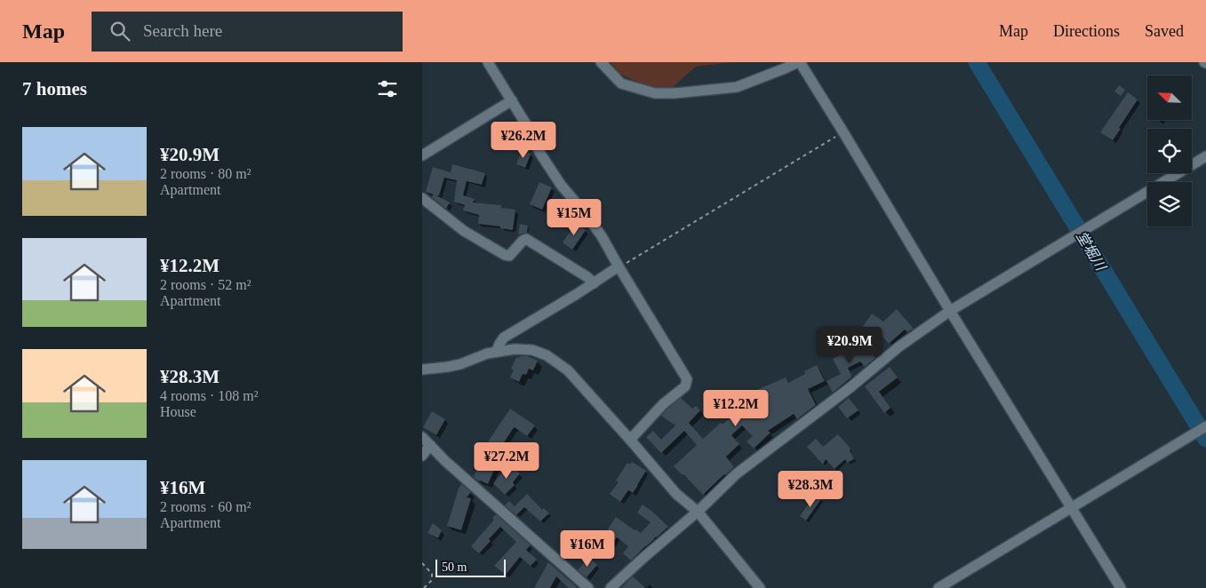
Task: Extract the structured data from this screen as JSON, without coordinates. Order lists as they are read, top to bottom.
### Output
{
  "water": ["堂堀川"],
  "scale_bar": "50 m",
  "north": "top left",
  "page": {
    "header": "Map",
    "search": "Search here",
    "nav": ["Map", "Directions", "Saved"],
    "heading": "7 homes",
    "list": [
      {
        "name": "¥20.9M",
        "note": "2 rooms · 80 m² · Apartment"
      },
      {
        "name": "¥12.2M",
        "note": "2 rooms · 52 m² · Apartment"
      },
      {
        "name": "¥28.3M",
        "note": "4 rooms · 108 m² · House"
      },
      {
        "name": "¥16M",
        "note": "2 rooms · 60 m² · Apartment"
      }
    ],
    "price": [
      "¥26.2M",
      "¥15M",
      "¥20.9M",
      "¥12.2M",
      "¥27.2M",
      "¥28.3M",
      "¥16M"
    ],
    "scale": "50 m"
  }
}
